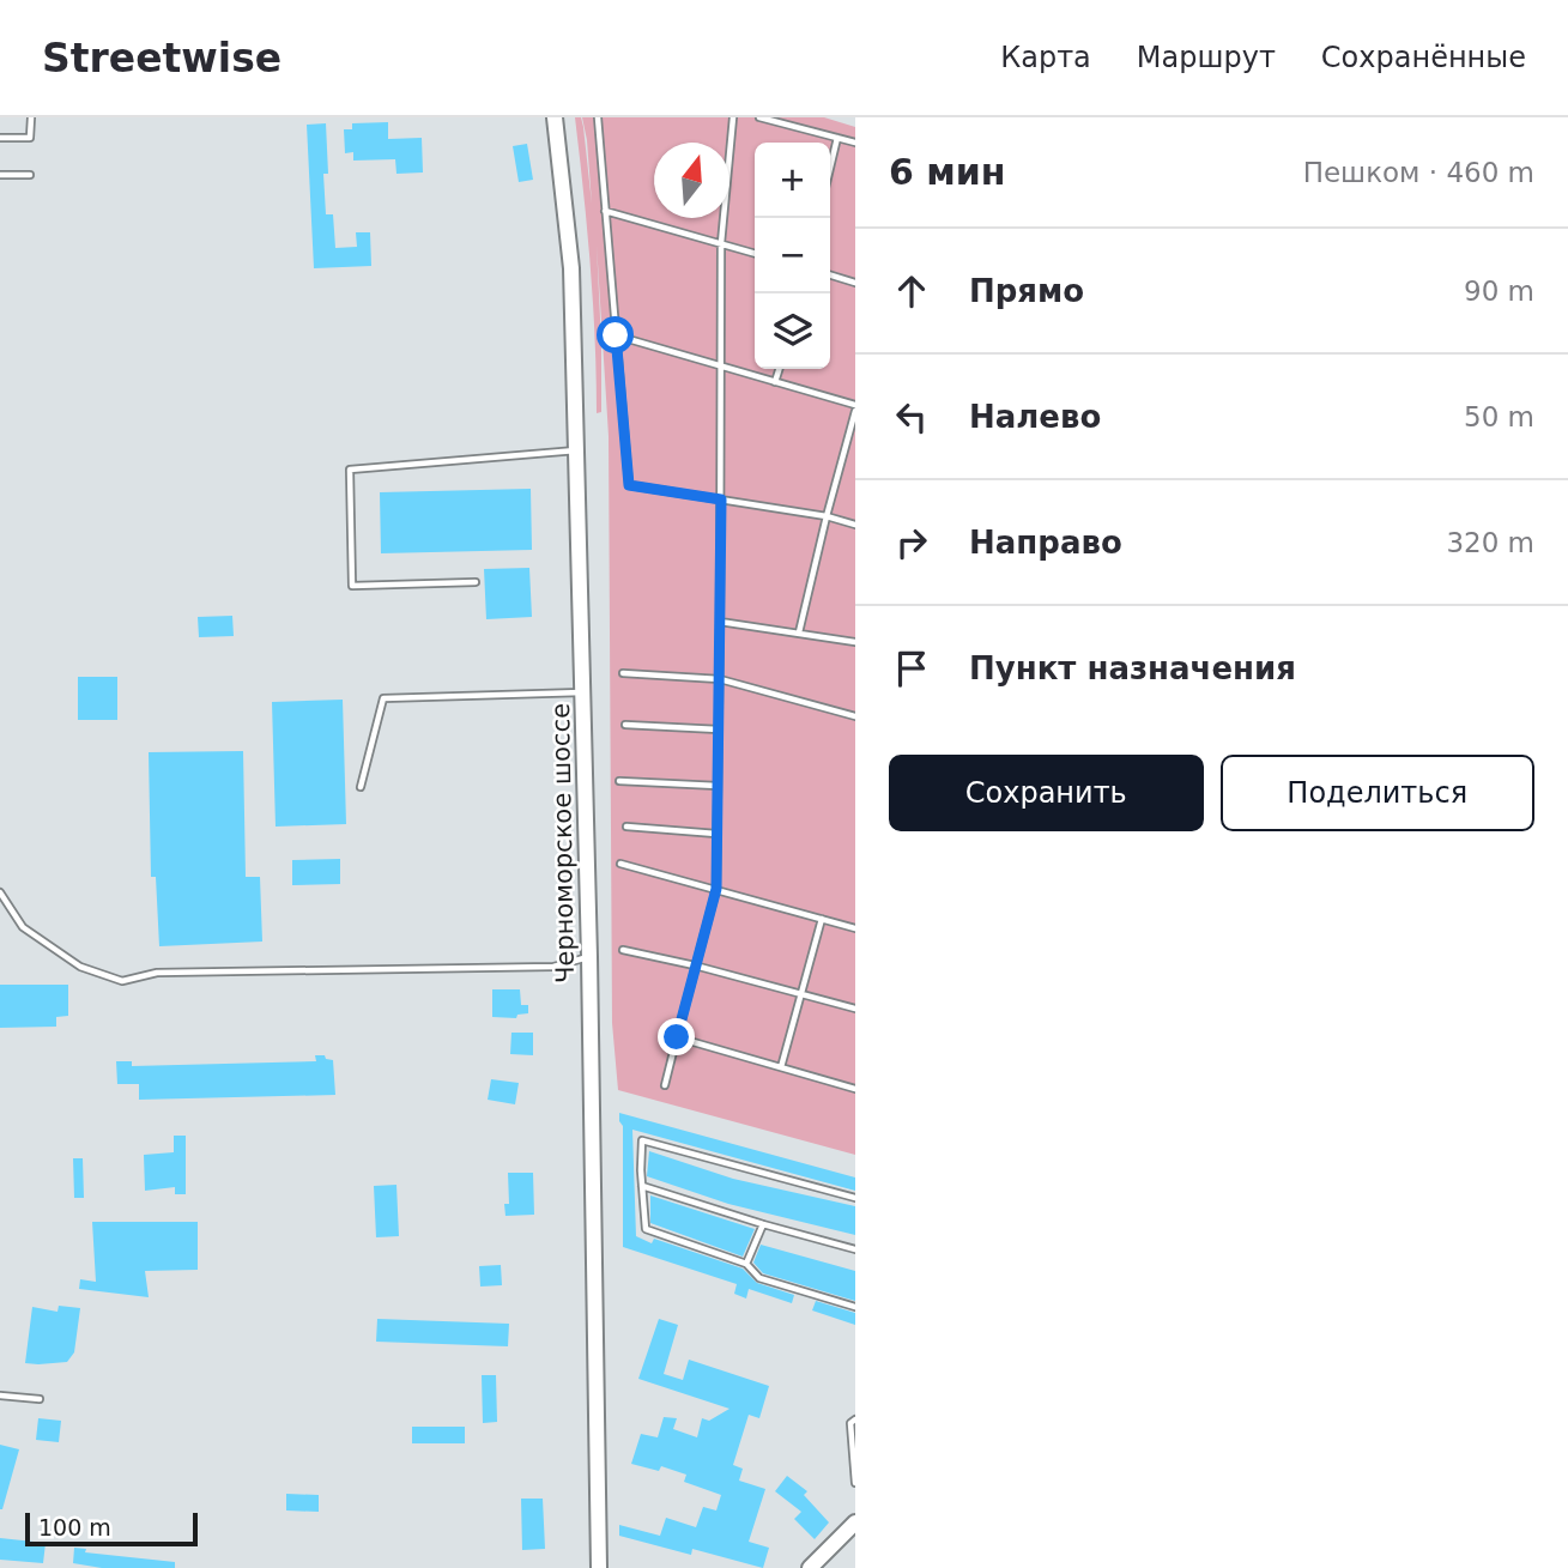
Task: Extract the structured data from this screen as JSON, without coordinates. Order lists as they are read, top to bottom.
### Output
{
  "streets": {
    "main road": ["Черноморское шоссе"]
  },
  "scale_bar": "100 m",
  "north": "top",
  "page": {
    "header": "Streetwise",
    "nav": ["Карта", "Маршрут", "Сохранённые"],
    "heading": ["6 мин", "Пешком · 460 m"],
    "map_buttons": ["+", "−"],
    "list": [
      ["Прямо", "90 m"],
      ["Налево", "50 m"],
      ["Направо", "320 m"],
      "Пункт назначения"
    ],
    "buttons": ["Сохранить", "Поделиться"],
    "scale": "100 m"
  }
}
